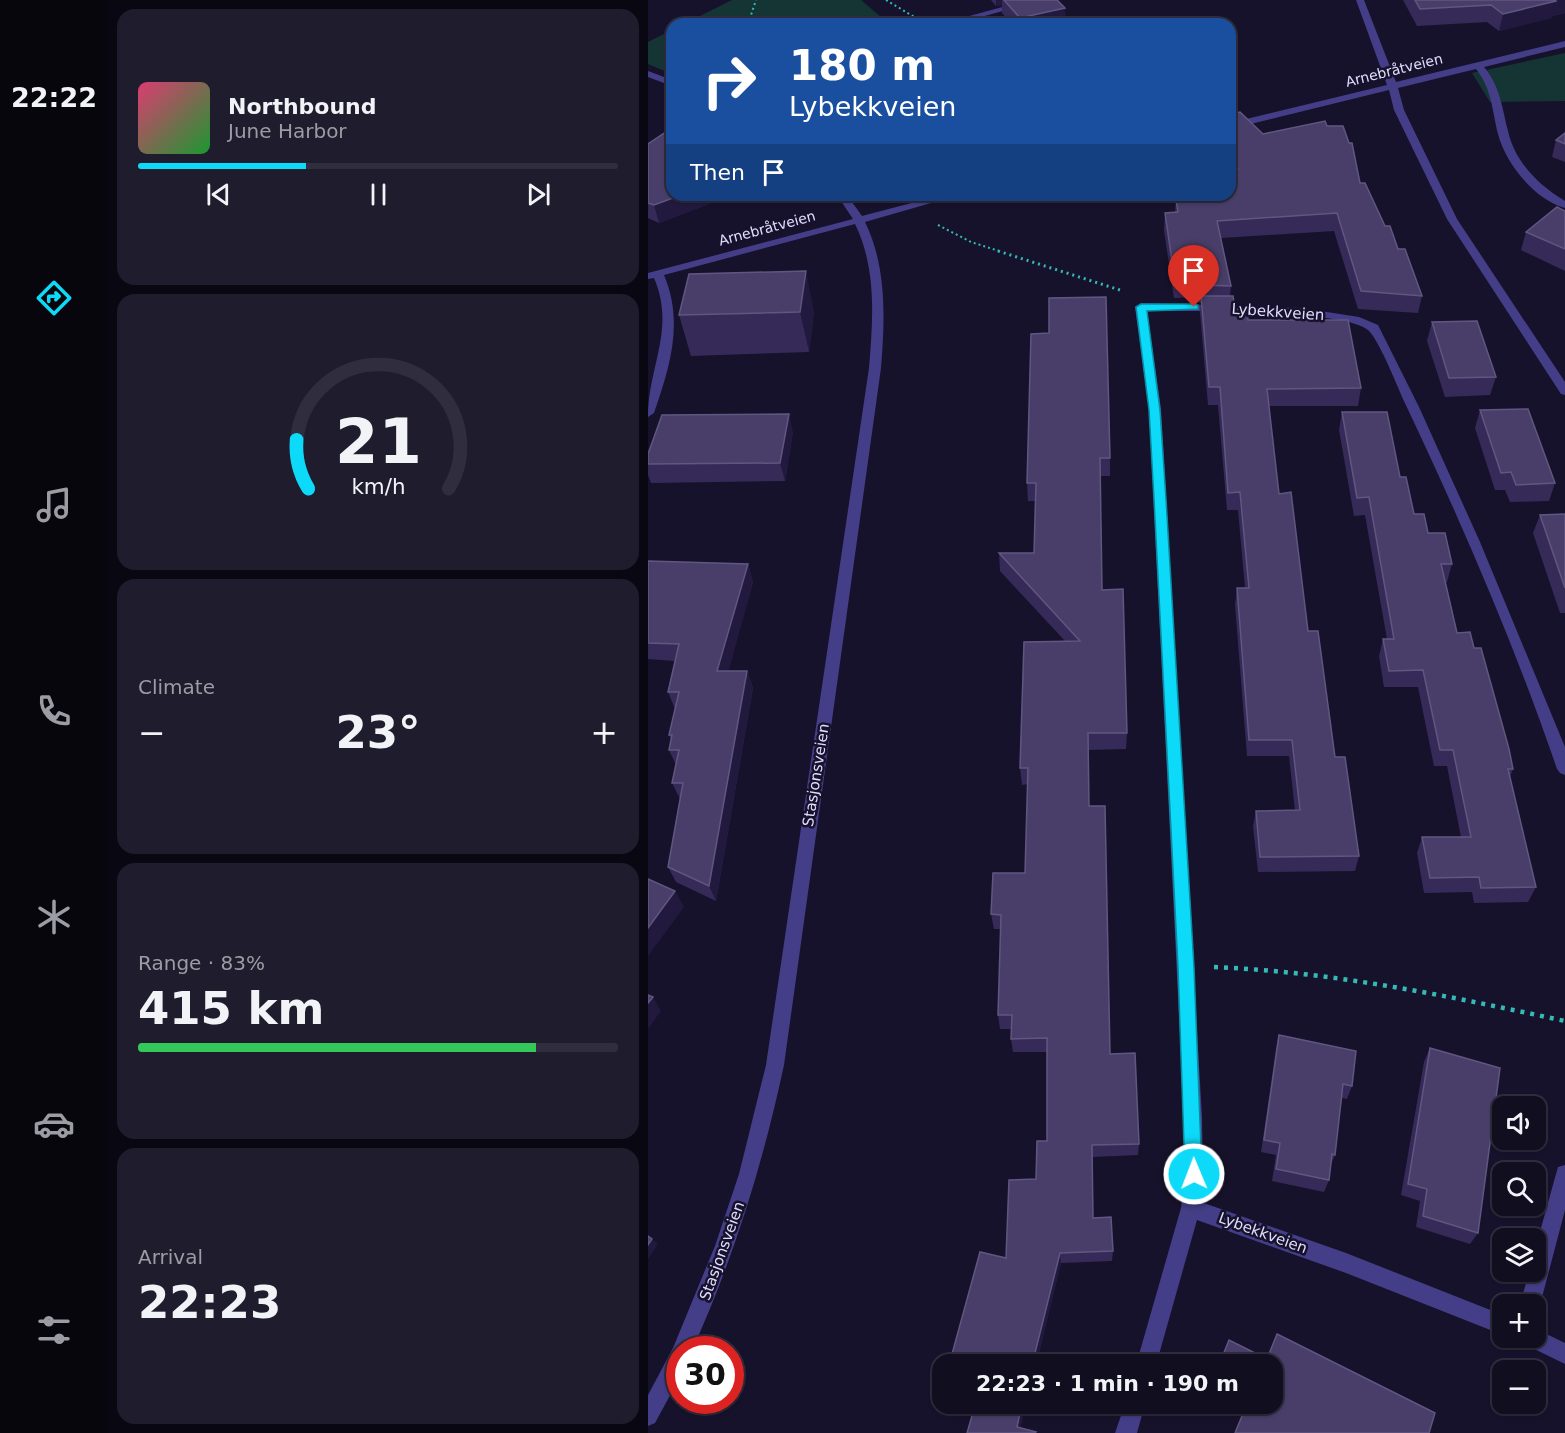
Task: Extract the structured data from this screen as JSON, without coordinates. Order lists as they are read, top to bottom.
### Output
{
  "streets": {
    "street": ["Arnebråtveien", "Lybekkveien", "Stasjonsveien"]
  },
  "crossings": [
    ["Arnebråtveien", "Stasjonsveien"]
  ],
  "page": {
    "tabs": "22:22",
    "turn": ["180 m", "Lybekkveien"],
    "song": ["Northbound", "June Harbor"],
    "then": "Then",
    "tile": [
      "Climate",
      ["Range · 83%", "415 km"],
      ["Arrival", "22:23"]
    ],
    "heat": ["−", "23°", "+"],
    "map_buttons": ["+", "−"],
    "limit": "30",
    "trip": "22:23 · 1 min · 190 m",
    "gauge": ["21", "km/h"]
  }
}
